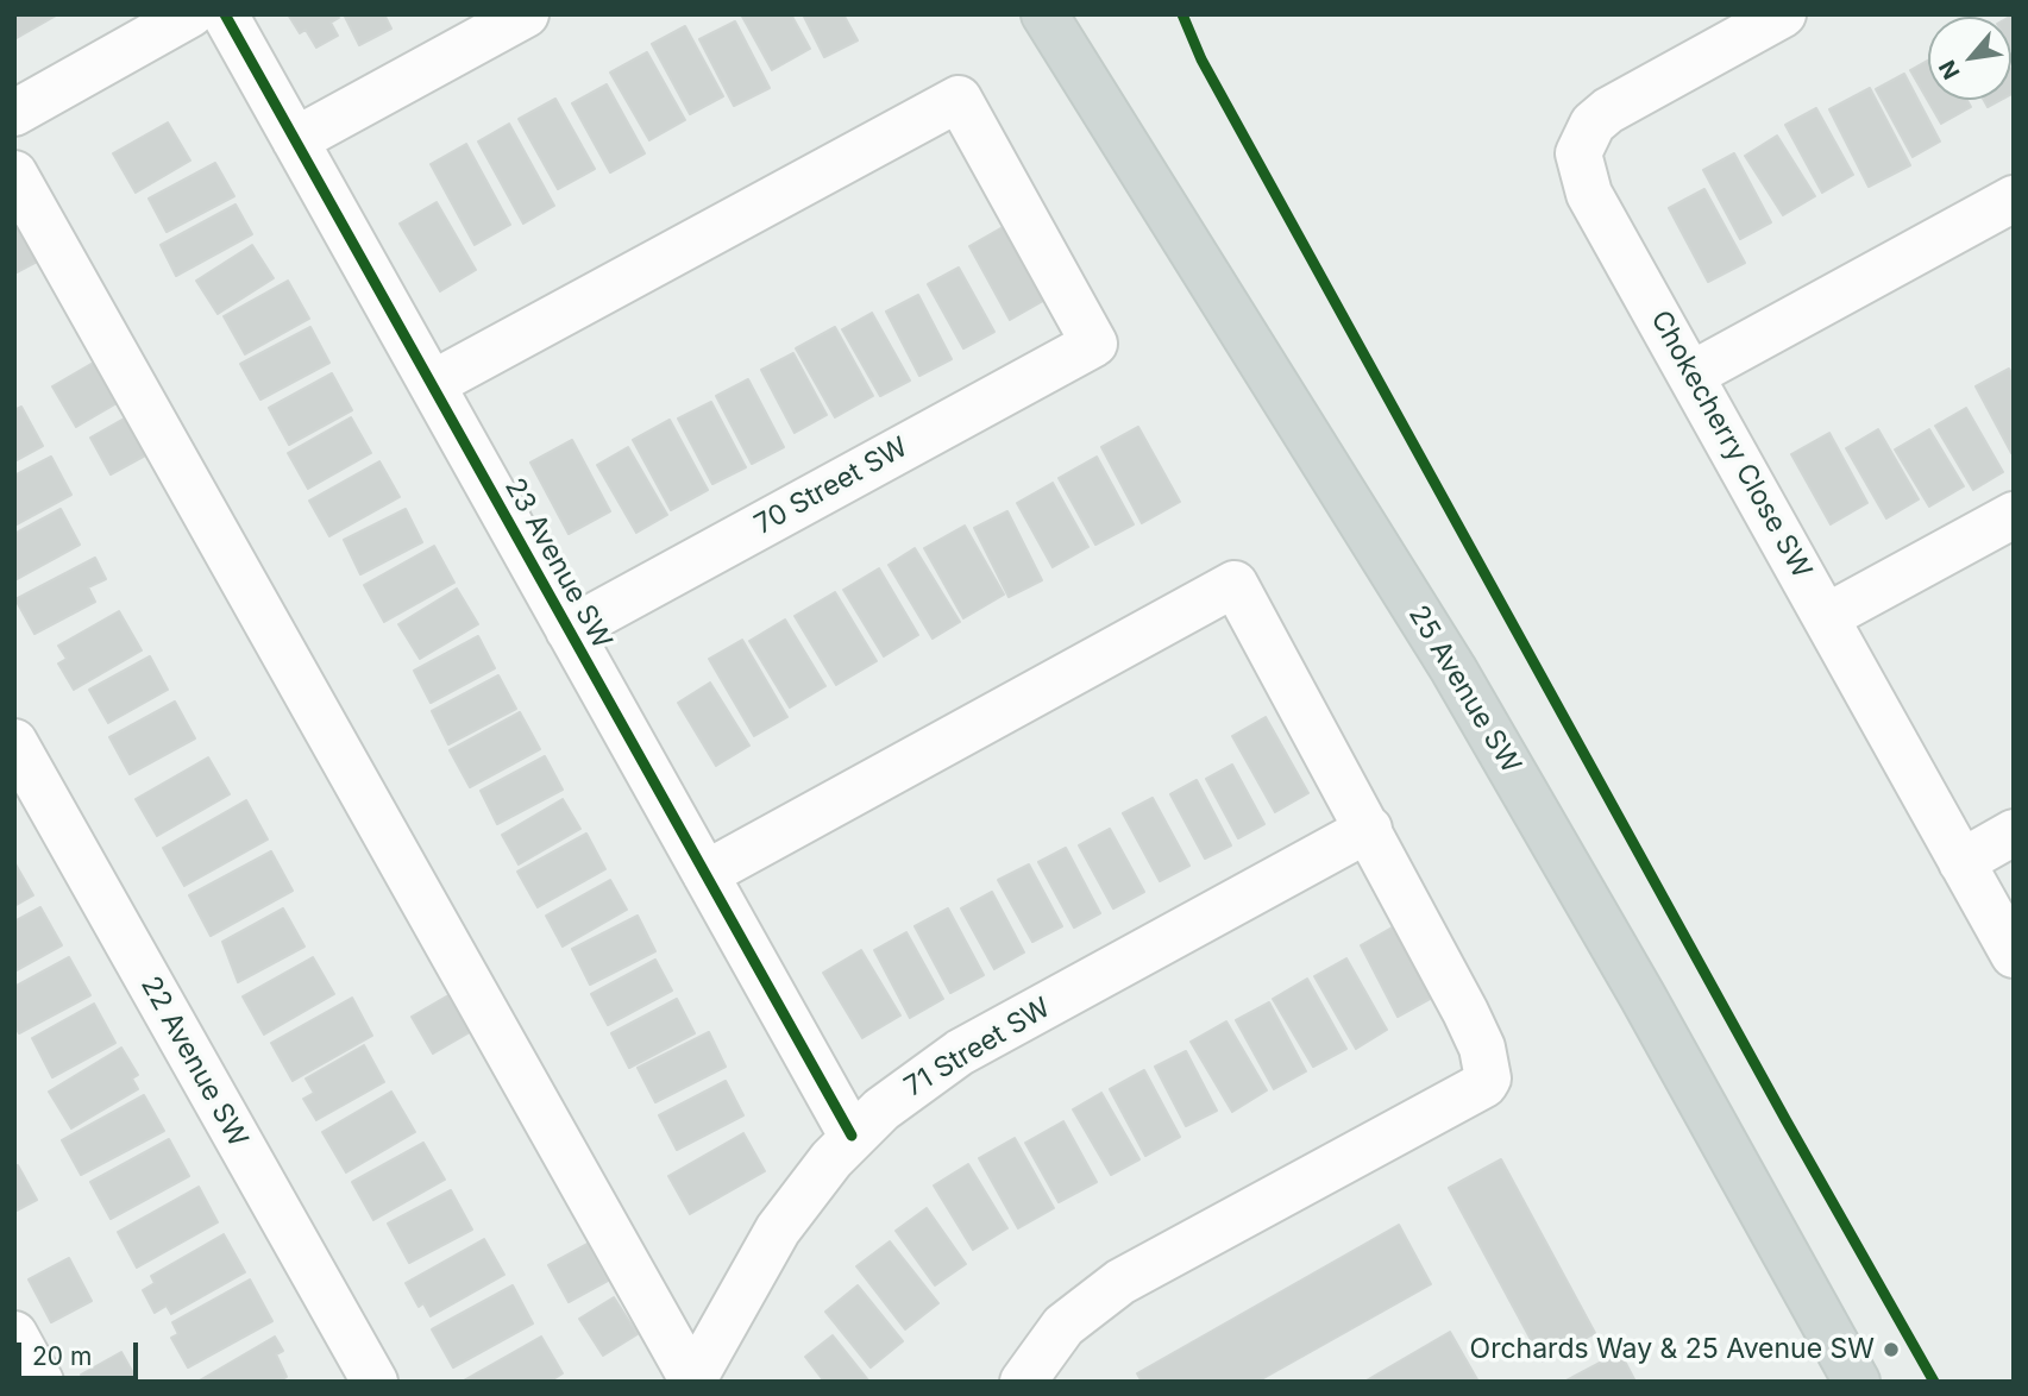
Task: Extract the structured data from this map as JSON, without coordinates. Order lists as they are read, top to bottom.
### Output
{
  "streets": {
    "main road": ["25 Avenue SW"],
    "street": [
      "Chokecherry Close SW",
      "70 Street SW",
      "23 Avenue SW",
      "71 Street SW",
      "22 Avenue SW"
    ]
  },
  "crossings": [
    ["70 Street SW", "23 Avenue SW"],
    ["23 Avenue SW", "71 Street SW"]
  ],
  "places": ["Orchards Way & 25 Avenue SW"],
  "scale_bar": "20 m",
  "north": "bottom left"
}
